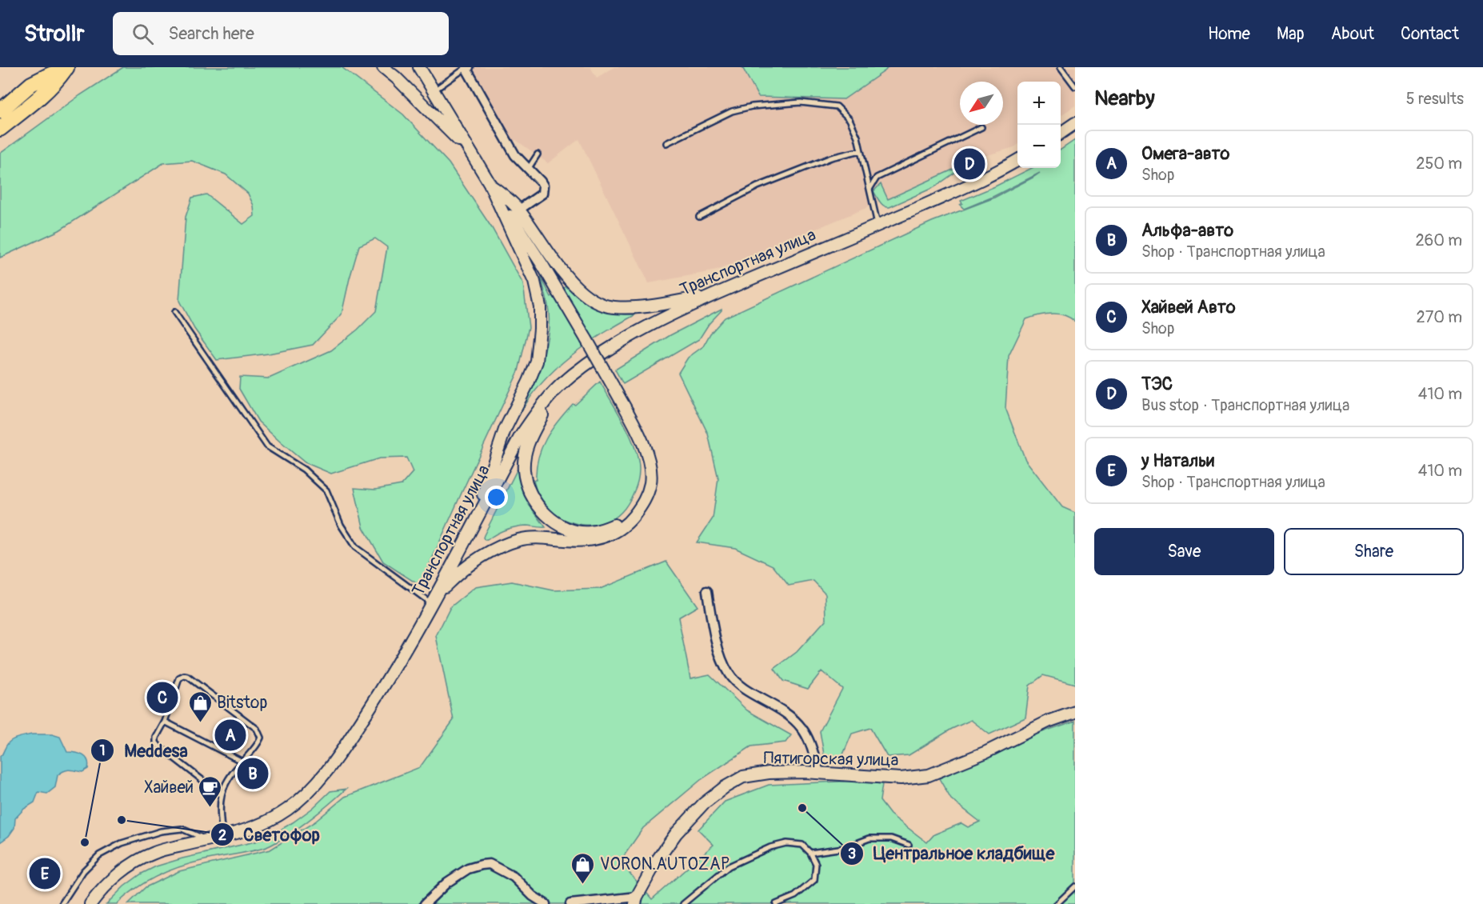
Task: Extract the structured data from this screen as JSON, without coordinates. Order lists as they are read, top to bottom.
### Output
{
  "streets": {
    "main road": ["Транспортная улица", "Пятигорская улица"]
  },
  "places": {
    "shop": ["Bitstop", "VORON.AUTOZAP"],
    "cafe": ["Хайвей"],
    "other": ["Центральное кладбище", "Светофор", "Meddesa"]
  },
  "north": "bottom left",
  "page": {
    "header": "Strollr",
    "search": "Search here",
    "nav": [
      "Home",
      "Map",
      "About",
      "Contact"
    ],
    "heading": ["Nearby", "5 results"],
    "map_buttons": ["+", "−"],
    "list": [
      {
        "mark": "A",
        "name": "Омега-авто",
        "note": "Shop",
        "value": "250 m"
      },
      {
        "mark": "B",
        "name": "Альфа-авто",
        "note": "Shop · Транспортная улица",
        "value": "260 m"
      },
      {
        "mark": "C",
        "name": "Хайвей Авто",
        "note": "Shop",
        "value": "270 m"
      },
      {
        "mark": "D",
        "name": "ТЭС",
        "note": "Bus stop · Транспортная улица",
        "value": "410 m"
      },
      {
        "mark": "E",
        "name": "у Натальи",
        "note": "Shop · Транспортная улица",
        "value": "410 m"
      }
    ],
    "pins": [
      "D",
      "C",
      "A",
      "B",
      "E"
    ],
    "buttons": ["Save", "Share"]
  }
}
